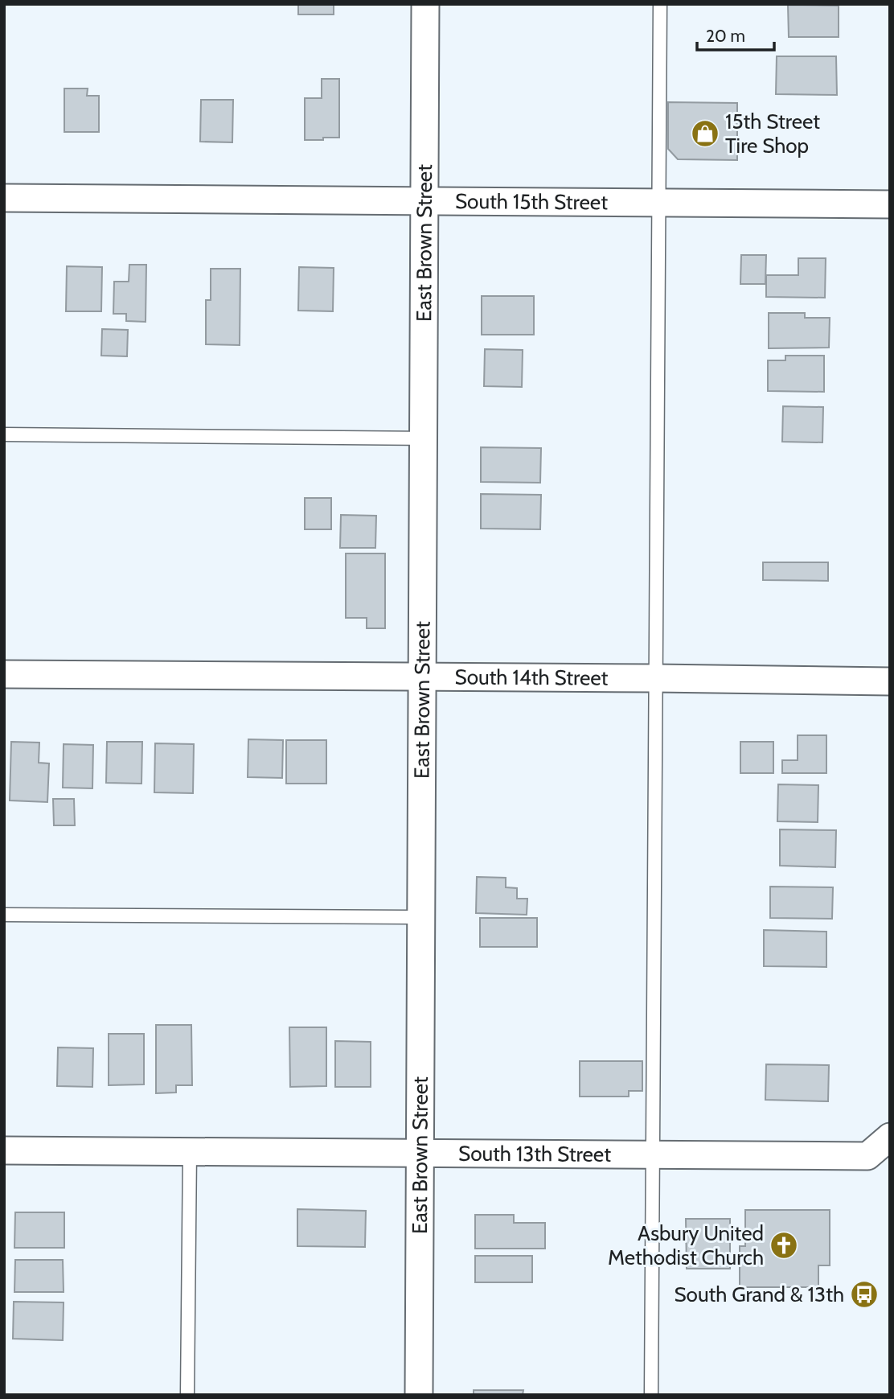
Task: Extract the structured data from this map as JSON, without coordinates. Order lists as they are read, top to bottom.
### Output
{
  "streets": {
    "street": [
      "South 15th Street",
      "East Brown Street",
      "South 14th Street",
      "South 13th Street"
    ]
  },
  "crossings": [
    ["South 15th Street", "East Brown Street"],
    ["East Brown Street", "South 14th Street"],
    ["East Brown Street", "South 13th Street"]
  ],
  "places": {
    "shop": ["15th Street Tire Shop"],
    "church": ["Asbury United Methodist Church"],
    "bus stop": ["South Grand & 13th"]
  },
  "scale_bar": "20 m"
}
